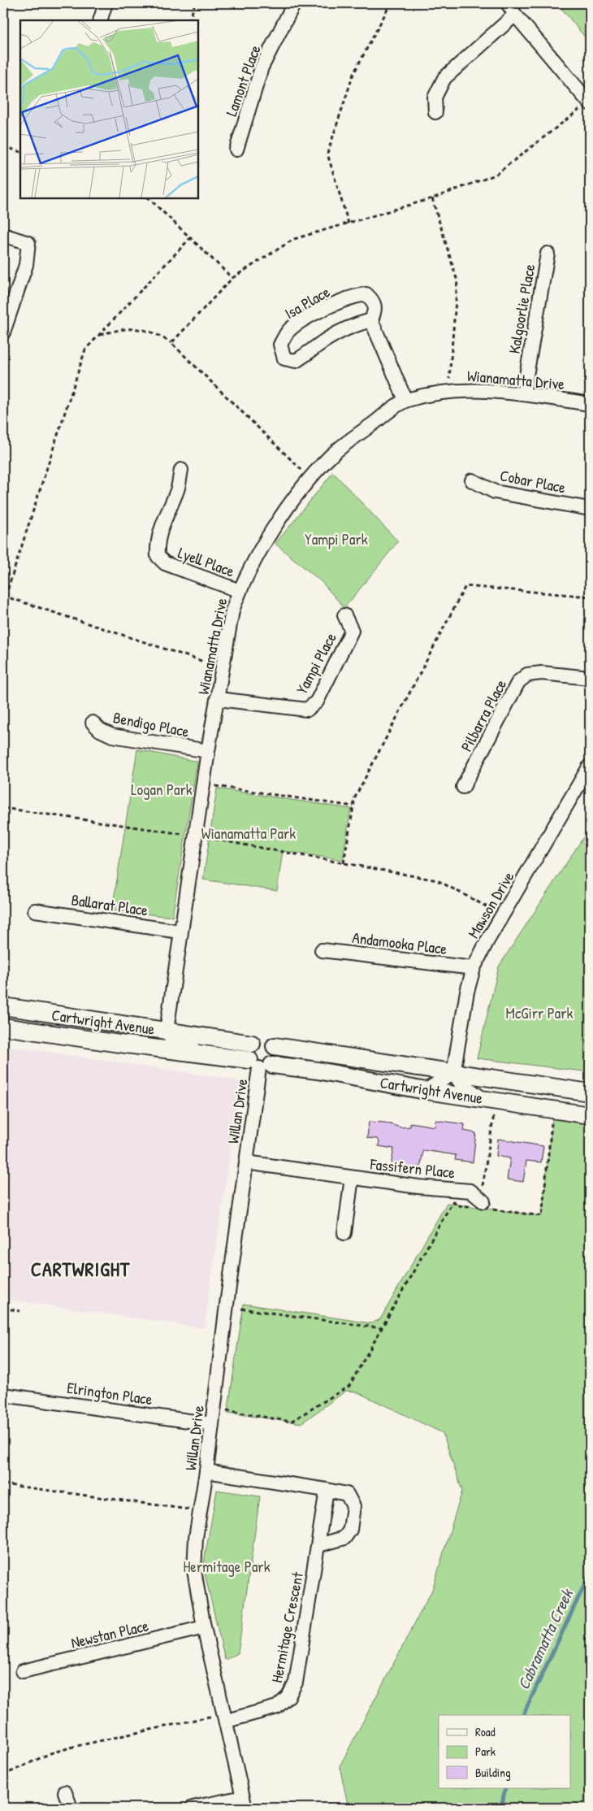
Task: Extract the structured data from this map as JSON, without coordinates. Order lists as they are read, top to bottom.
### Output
{
  "streets": {
    "street": [
      "Lamont Place",
      "Isa Place",
      "Kalgoorlie Place",
      "Wianamatta Drive",
      "Cobar Place",
      "Lyell Place",
      "Yampi Place",
      "Pilbarra Place",
      "Bendigo Place",
      "Ballarat Place",
      "Mawson Drive",
      "Andamooka Place",
      "Cartwright Avenue",
      "Willan Drive",
      "Fassifern Place",
      "Elrington Place",
      "Hermitage Crescent",
      "Newstan Place"
    ]
  },
  "crossings": [
    ["Kalgoorlie Place", "Wianamatta Drive"],
    ["Wianamatta Drive", "Lyell Place"],
    ["Wianamatta Drive", "Yampi Place"],
    ["Wianamatta Drive", "Bendigo Place"],
    ["Wianamatta Drive", "Ballarat Place"],
    ["Wianamatta Drive", "Cartwright Avenue"],
    ["Mawson Drive", "Andamooka Place"],
    ["Mawson Drive", "Cartwright Avenue"],
    ["Cartwright Avenue", "Willan Drive"],
    ["Willan Drive", "Fassifern Place"],
    ["Willan Drive", "Elrington Place"],
    ["Willan Drive", "Hermitage Crescent"],
    ["Willan Drive", "Newstan Place"]
  ],
  "districts": ["CARTWRIGHT"],
  "water": ["Cabramatta Creek"],
  "parks": [
    "Yampi Park",
    "Logan Park",
    "Wianamatta Park",
    "McGirr Park",
    "Hermitage Park"
  ],
  "legend": ["Road", "Park", "Building"]
}
